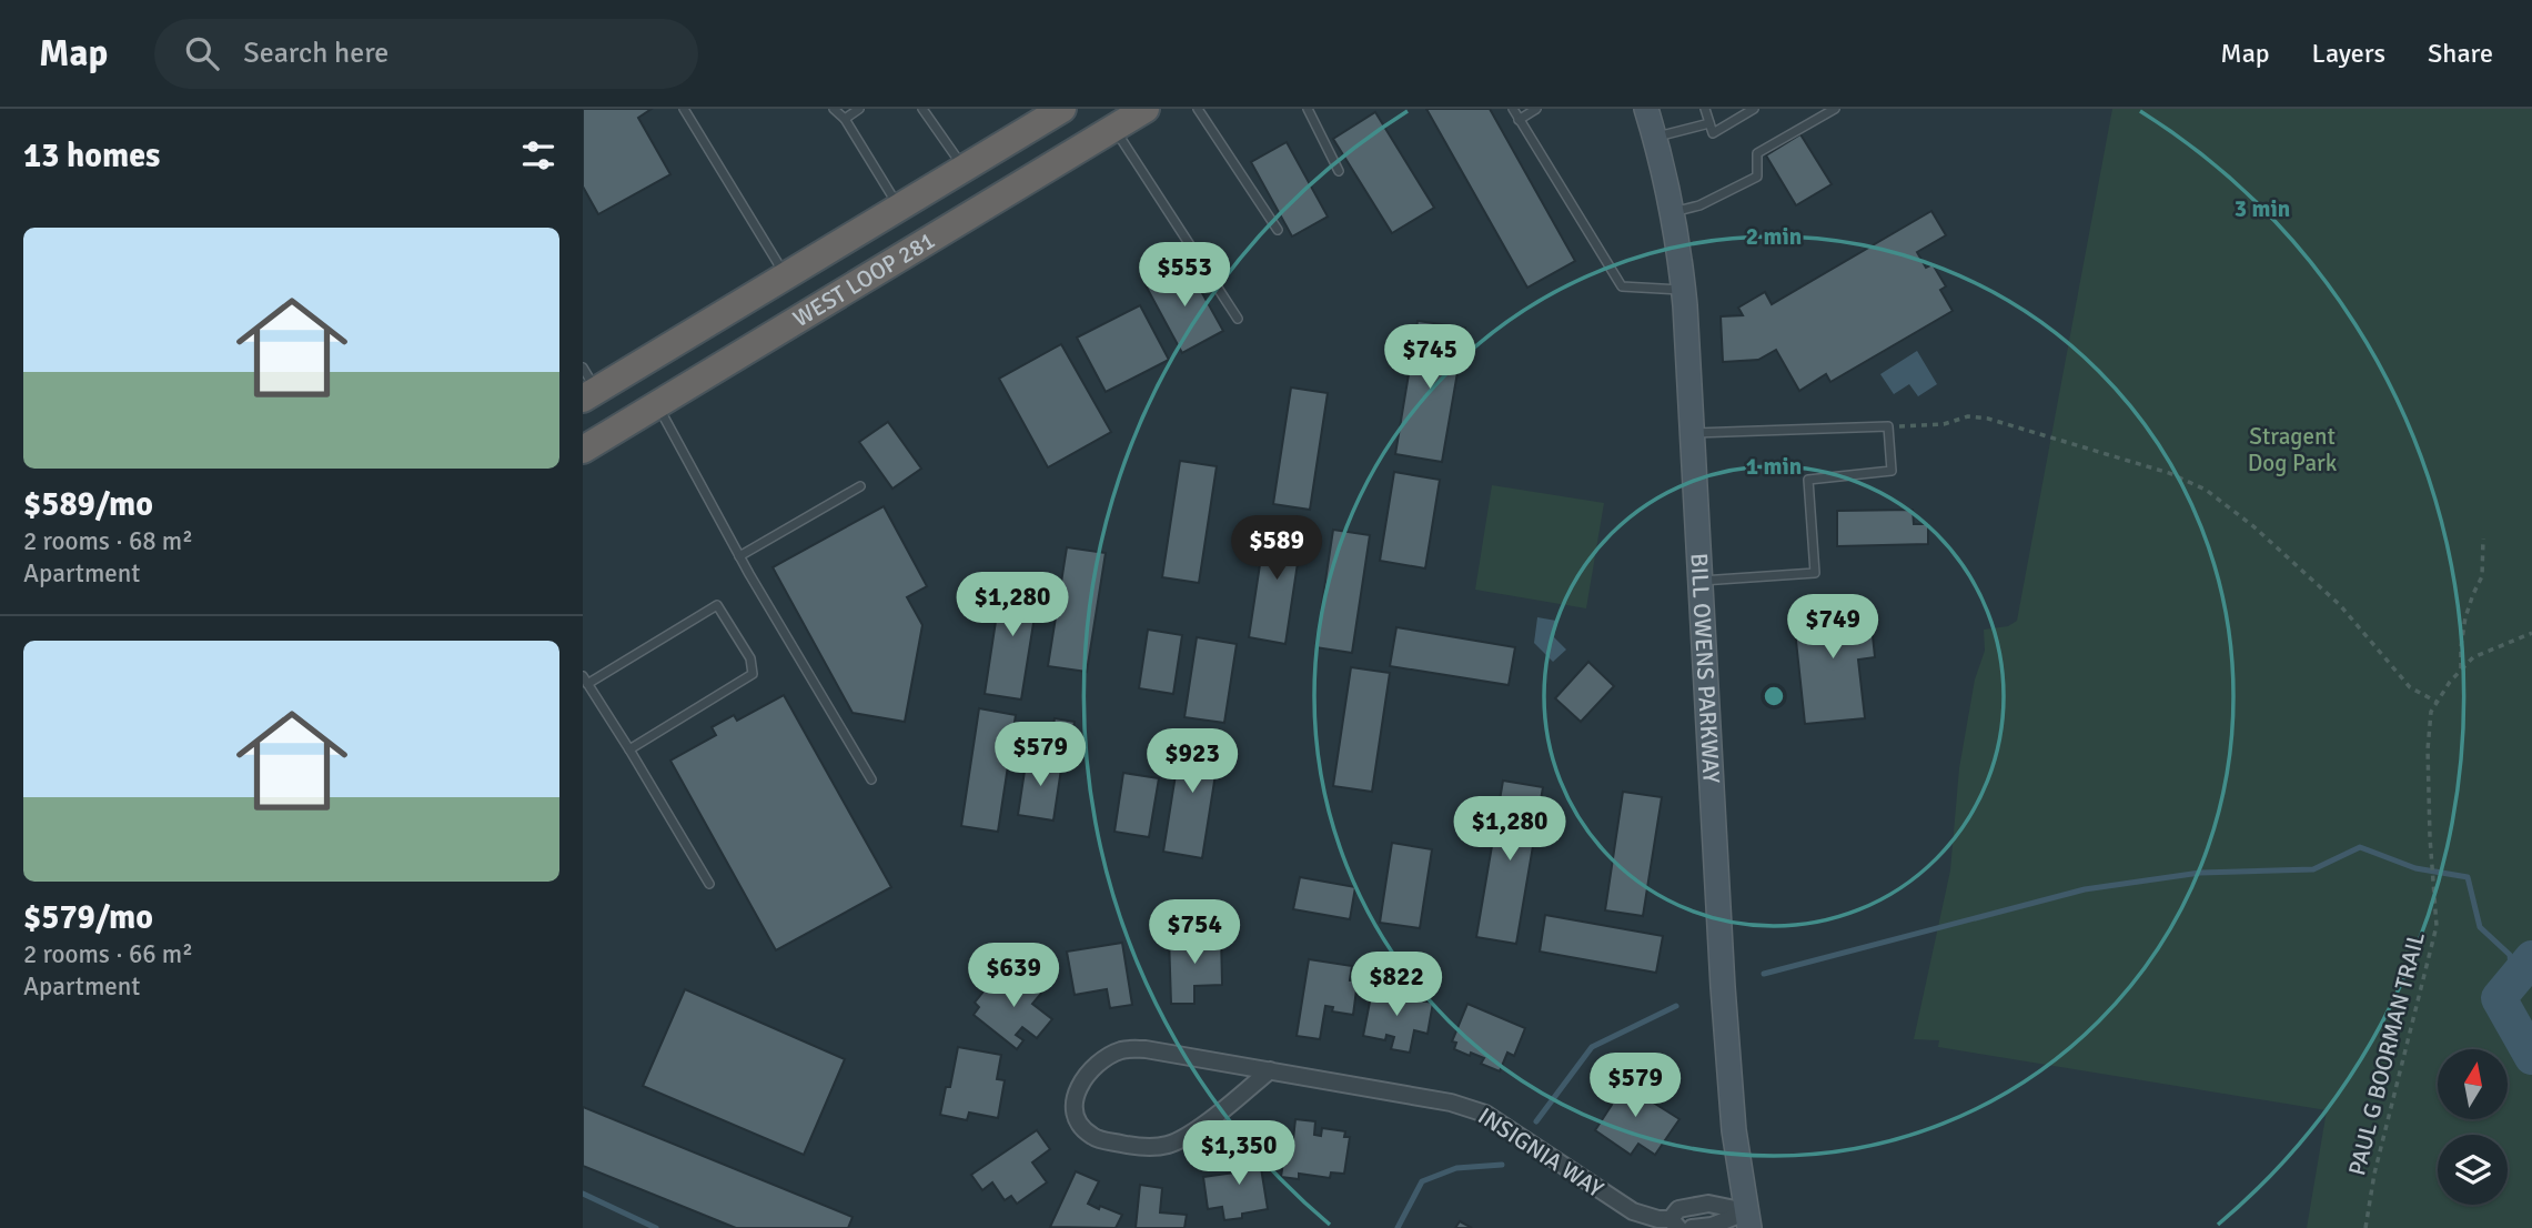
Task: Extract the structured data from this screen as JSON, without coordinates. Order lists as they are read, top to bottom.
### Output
{
  "streets": {
    "highway": ["WEST LOOP 281"],
    "main road": ["BILL OWENS PARKWAY"],
    "street": ["INSIGNIA WAY"],
    "path": ["PAUL G BOORMAN TRAIL"]
  },
  "crossings": [
    ["BILL OWENS PARKWAY", "INSIGNIA WAY"]
  ],
  "parks": ["Stragent Dog Park"],
  "north": "top",
  "page": {
    "header": "Map",
    "search": "Search here",
    "nav": ["Map", "Layers", "Share"],
    "heading": "13 homes",
    "list": [
      {
        "name": "$589/mo",
        "note": "2 rooms · 68 m² · Apartment"
      },
      {
        "name": "$579/mo",
        "note": "2 rooms · 66 m² · Apartment"
      }
    ],
    "price": [
      "$553",
      "$745",
      "$589",
      "$1,280",
      "$749",
      "$579",
      "$923",
      "$1,280",
      "$754",
      "$639",
      "$822",
      "$579",
      "$1,350"
    ]
  },
  "rings": ["3 min", "2 min", "1 min"]
}
